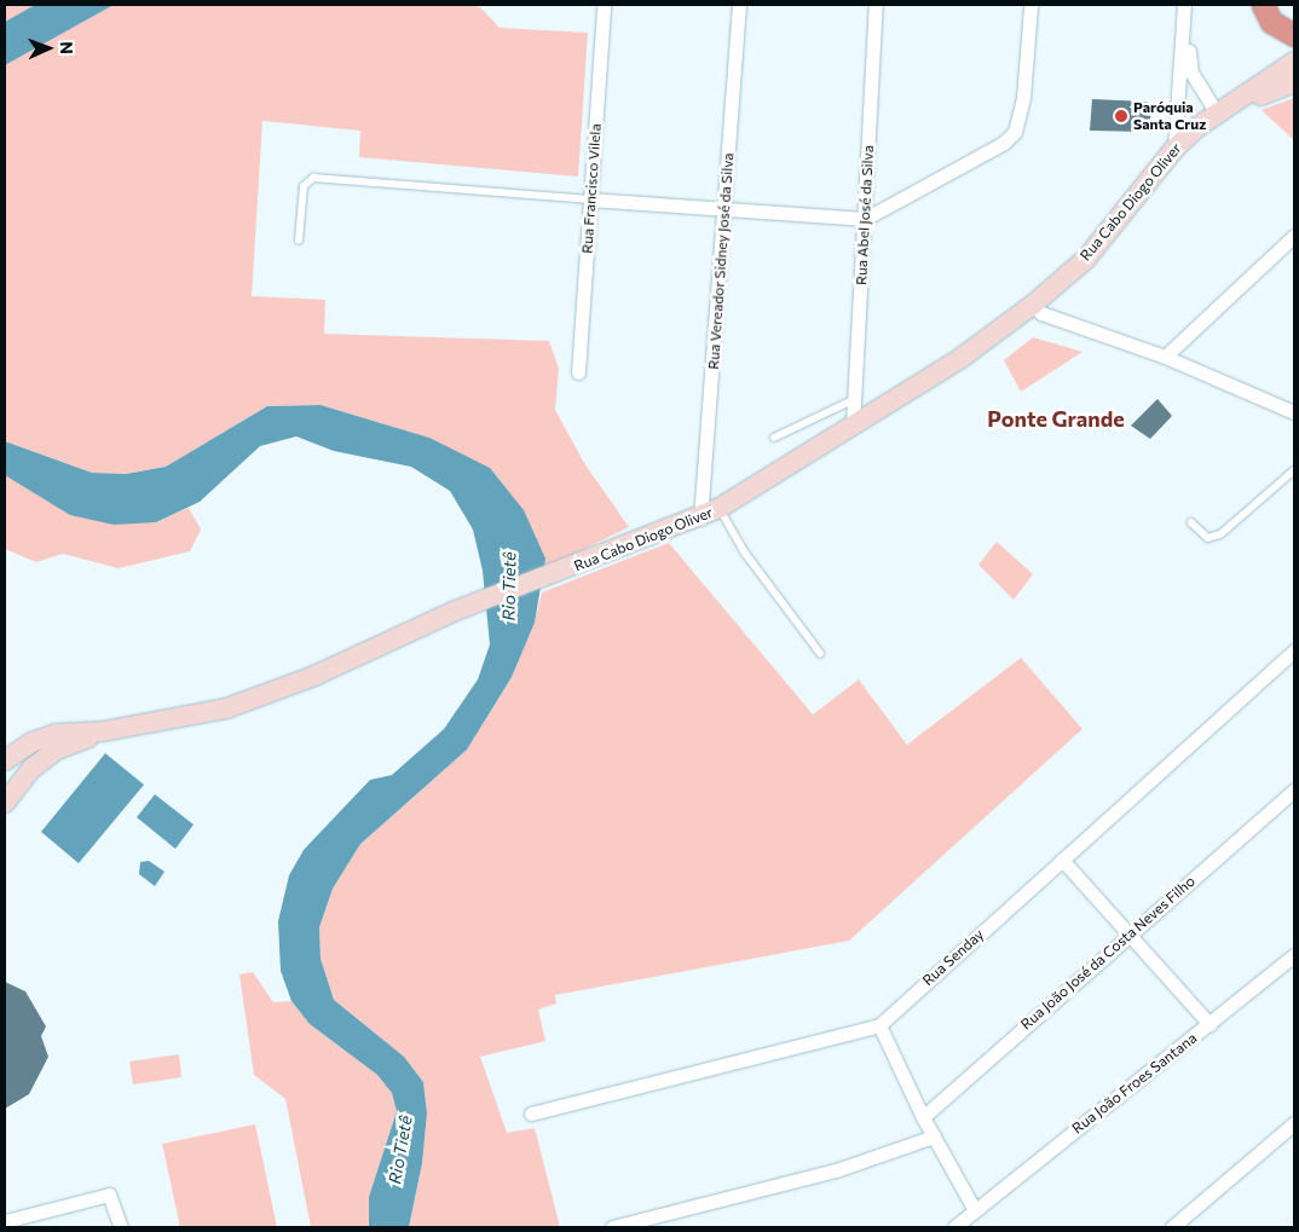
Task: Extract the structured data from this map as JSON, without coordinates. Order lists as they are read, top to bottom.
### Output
{
  "streets": {
    "main road": ["Rua Cabo Diogo Oliver"],
    "street": [
      "Rua Francisco Vilela",
      "Rua Abel José da Silva",
      "Rua Vereador Sidney José da Silva",
      "Rua João José da Costa Neves Filho",
      "Rua Senday",
      "Rua João Froes Santana"
    ]
  },
  "crossings": [
    ["Rua Cabo Diogo Oliver", "Rua Abel José da Silva"],
    ["Rua Cabo Diogo Oliver", "Rua Vereador Sidney José da Silva"]
  ],
  "districts": ["Ponte Grande"],
  "water": ["Rio Tietê"],
  "places": ["Paróquia Santa Cruz"],
  "north": "right"
}
